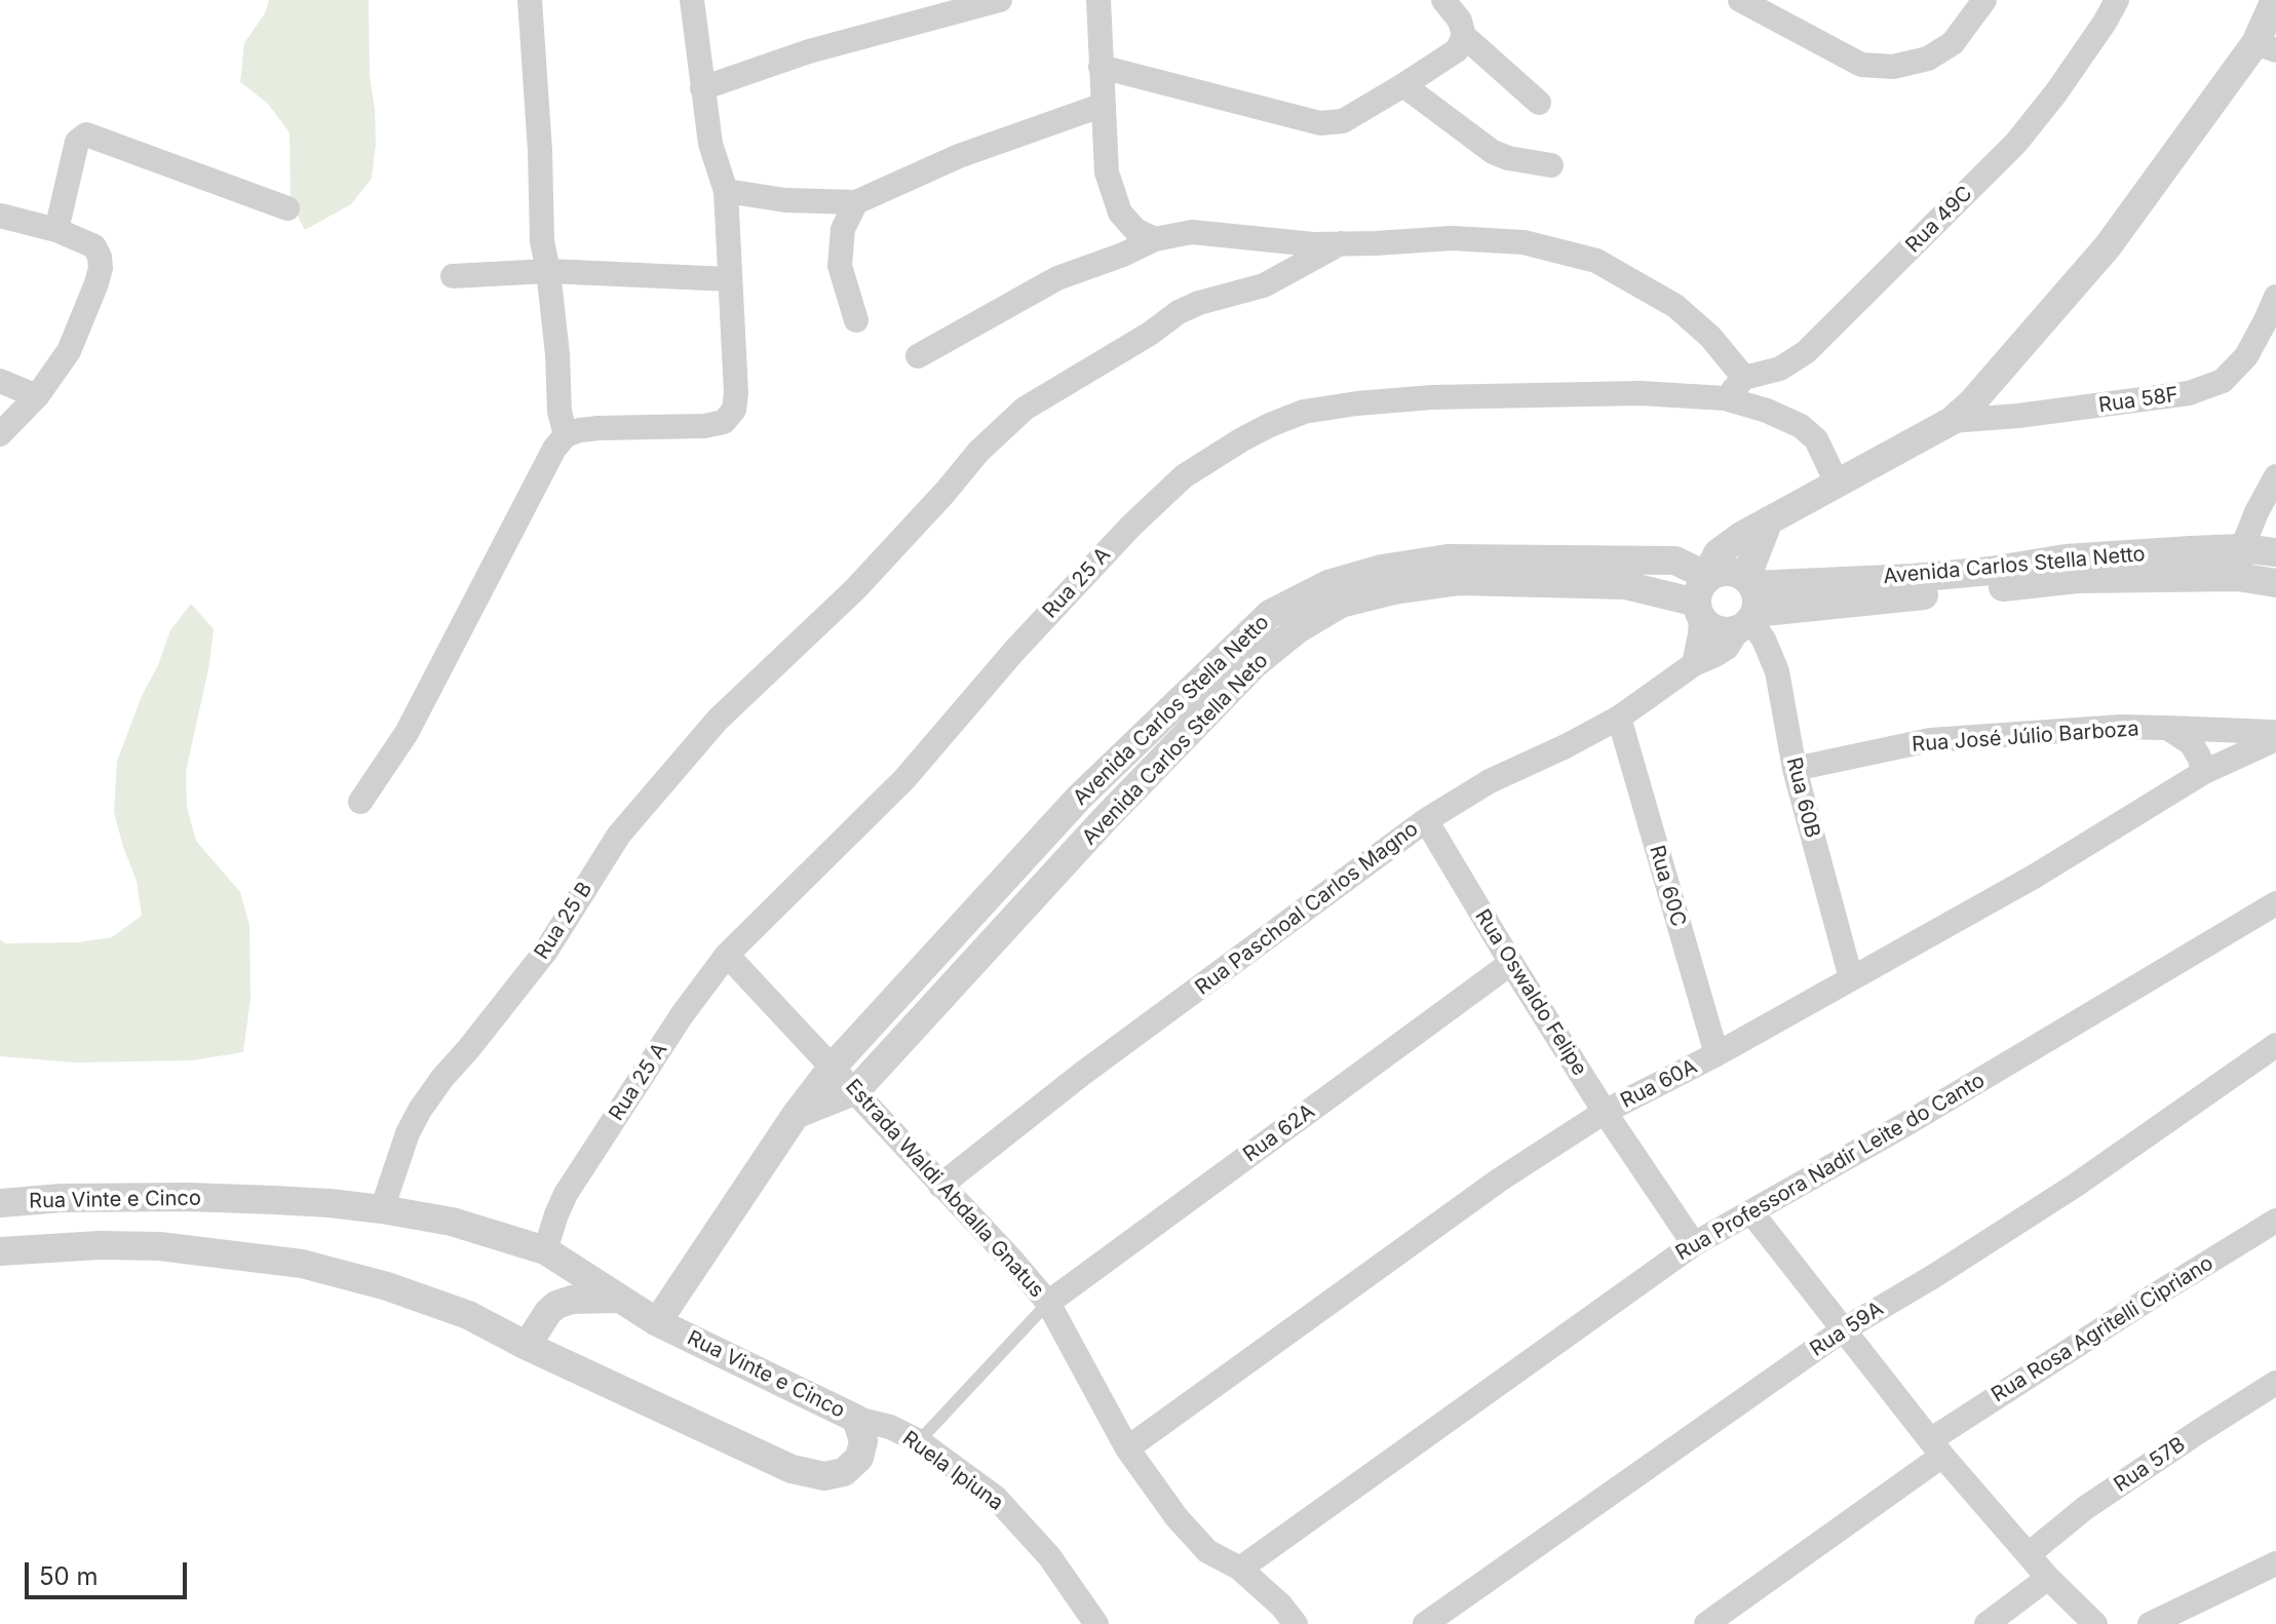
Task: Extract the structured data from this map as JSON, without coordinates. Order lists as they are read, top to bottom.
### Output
{
  "streets": {
    "street": [
      "Rua 49C",
      "Rua 58F",
      "Avenida Carlos Stella Netto",
      "Rua 25 A",
      "Rua José Júlio Barboza",
      "Avenida Carlos Stella Neto",
      "Rua 60B",
      "Rua 60C",
      "Rua Paschoal Carlos Magno",
      "Rua 25 B",
      "Rua Oswaldo Felipe",
      "Rua 60A",
      "Rua 62A",
      "Rua Professora Nadir Leite do Canto",
      "Estrada Waldi Abdalla Gnatus",
      "Rua Vinte e Cinco",
      "Rua 59A",
      "Rua Rosa Agritelli Cipriano",
      "Rua 57B",
      "Ruela Ipiuna"
    ]
  },
  "crossings": [
    ["Avenida Carlos Stella Netto", "Avenida Carlos Stella Neto"],
    ["Avenida Carlos Stella Netto", "Rua 60B"],
    ["Avenida Carlos Stella Netto", "Rua Paschoal Carlos Magno"],
    ["Avenida Carlos Stella Netto", "Estrada Waldi Abdalla Gnatus"],
    ["Rua 25 A", "Estrada Waldi Abdalla Gnatus"],
    ["Rua 25 A", "Rua Vinte e Cinco"],
    ["Rua José Júlio Barboza", "Rua 60B"],
    ["Rua José Júlio Barboza", "Rua 60A"],
    ["Avenida Carlos Stella Neto", "Estrada Waldi Abdalla Gnatus"],
    ["Rua 60B", "Rua Paschoal Carlos Magno"],
    ["Rua 60B", "Rua 60A"],
    ["Rua 60C", "Rua Paschoal Carlos Magno"],
    ["Rua 60C", "Rua 60A"],
    ["Rua Paschoal Carlos Magno", "Rua Oswaldo Felipe"],
    ["Rua Paschoal Carlos Magno", "Estrada Waldi Abdalla Gnatus"],
    ["Rua 25 B", "Rua Vinte e Cinco"],
    ["Rua Oswaldo Felipe", "Rua 60A"],
    ["Rua Oswaldo Felipe", "Rua 62A"],
    ["Rua Oswaldo Felipe", "Rua Professora Nadir Leite do Canto"],
    ["Rua 60A", "Estrada Waldi Abdalla Gnatus"],
    ["Rua 62A", "Estrada Waldi Abdalla Gnatus"],
    ["Rua Professora Nadir Leite do Canto", "Estrada Waldi Abdalla Gnatus"],
    ["Rua Vinte e Cinco", "Ruela Ipiuna"]
  ],
  "scale_bar": "50 m"
}
